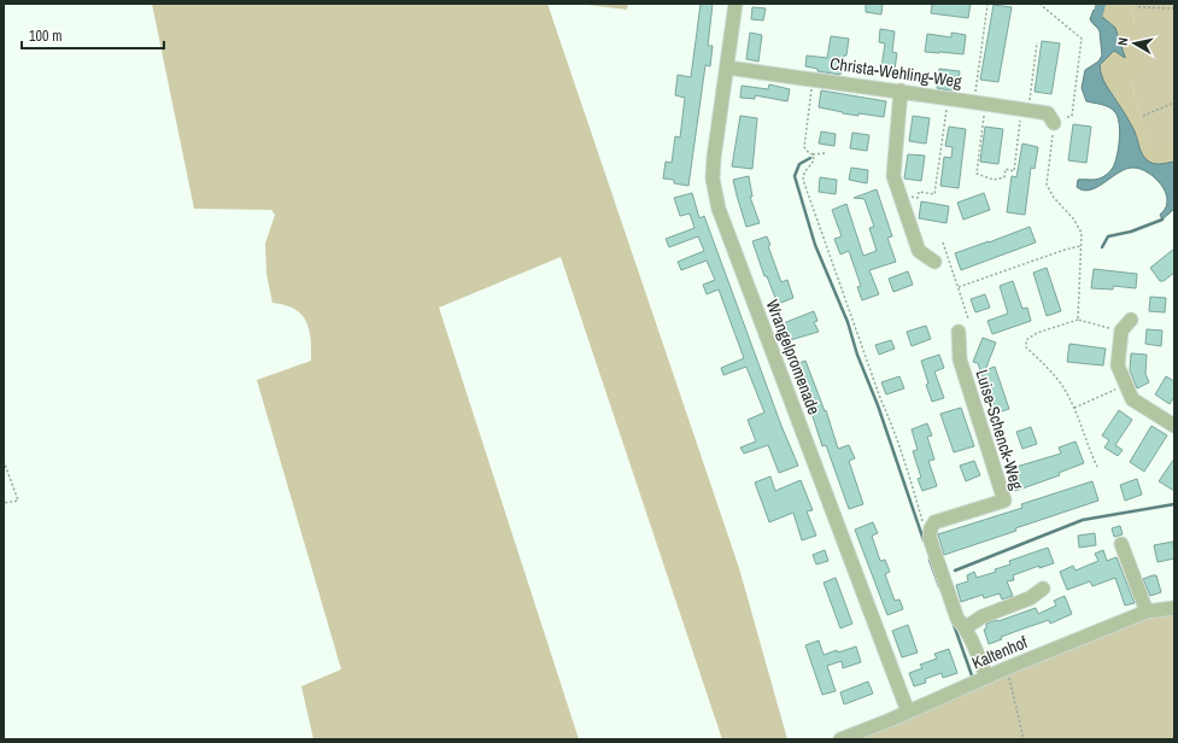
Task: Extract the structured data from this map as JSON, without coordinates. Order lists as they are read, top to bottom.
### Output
{
  "streets": {
    "street": [
      "Christa-Wehling-Weg",
      "Wrangelpromenade",
      "Luise-Schenck-Weg",
      "Kaltenhof"
    ]
  },
  "crossings": [
    ["Christa-Wehling-Weg", "Wrangelpromenade"],
    ["Wrangelpromenade", "Kaltenhof"]
  ],
  "scale_bar": "100 m",
  "north": "left"
}
